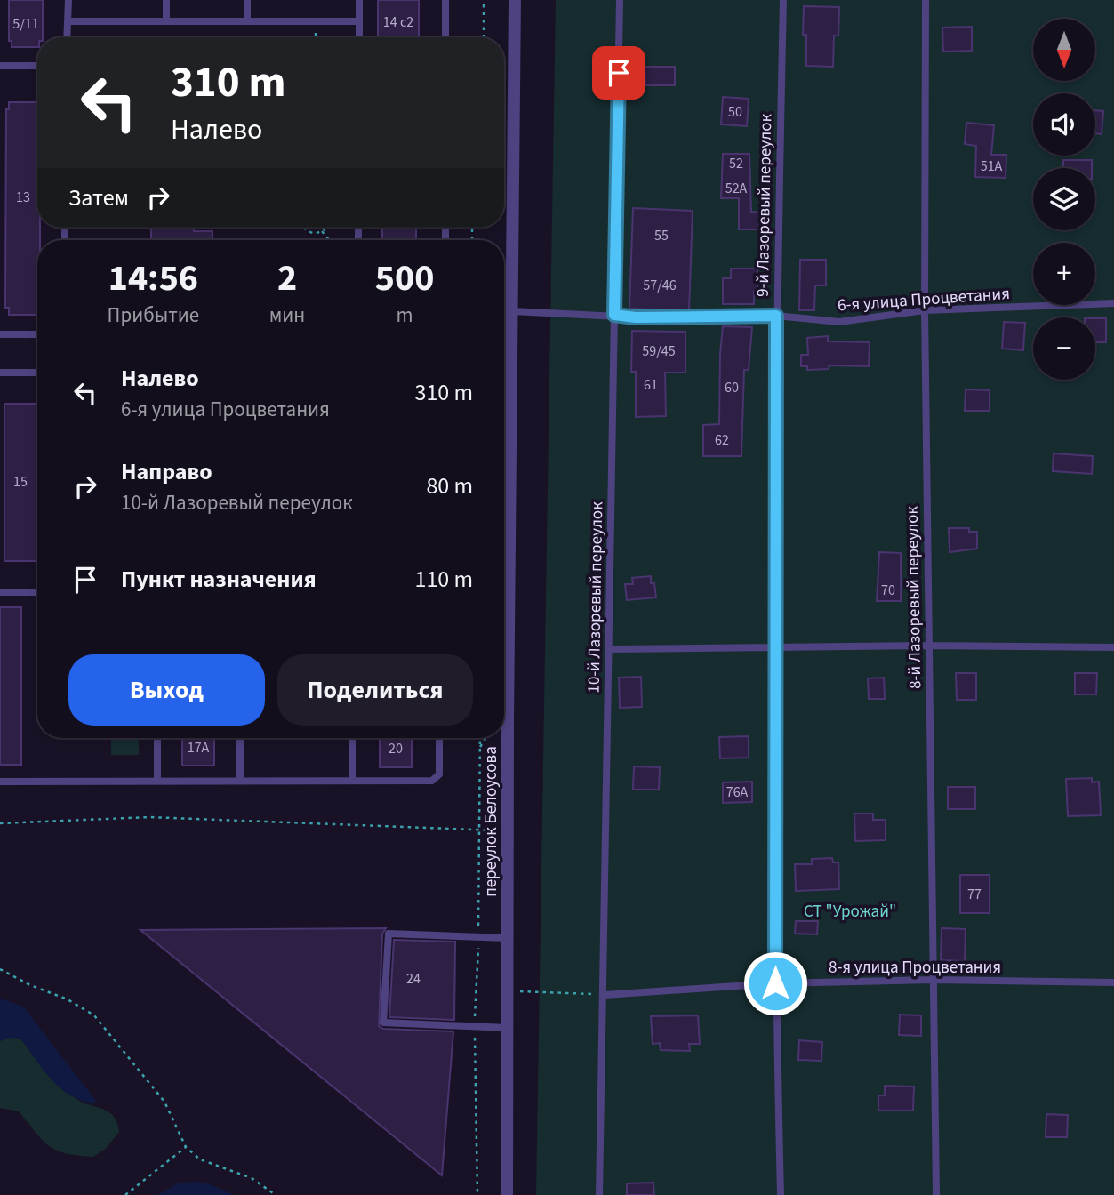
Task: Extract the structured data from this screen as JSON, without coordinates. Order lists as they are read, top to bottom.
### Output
{
  "streets": {
    "street": ["переулок Белоусова"],
    "lane": [
      "9-й Лазоревый переулок",
      "6-я улица Процветания",
      "10-й Лазоревый переулок",
      "8-й Лазоревый переулок",
      "8-я улица Процветания"
    ]
  },
  "crossings": [
    ["9-й Лазоревый переулок", "6-я улица Процветания"],
    ["9-й Лазоревый переулок", "8-я улица Процветания"],
    ["6-я улица Процветания", "10-й Лазоревый переулок"],
    ["6-я улица Процветания", "8-й Лазоревый переулок"],
    ["6-я улица Процветания", "переулок Белоусова"],
    ["10-й Лазоревый переулок", "8-я улица Процветания"],
    ["8-й Лазоревый переулок", "8-я улица Процветания"]
  ],
  "parks": ["СТ \"Урожай\""],
  "house_numbers": [
    "14 с2",
    "5/11",
    "50",
    "52",
    "51А",
    "52А",
    "13",
    "55",
    "57/46",
    "59/45",
    "61",
    "60",
    "62",
    "15",
    "70",
    "17А",
    "20",
    "76А",
    "77",
    "24"
  ],
  "north": "bottom",
  "page": {
    "map_buttons": ["+", "−"],
    "turn": ["310 m", "Налево"],
    "then": "Затем",
    "eta": [
      "14:56",
      "Прибытие",
      "2",
      "мин",
      "500",
      "m"
    ],
    "list": [
      {
        "name": "Налево",
        "note": "6-я улица Процветания",
        "value": "310 m"
      },
      {
        "name": "Направо",
        "note": "10-й Лазоревый переулок",
        "value": "80 m"
      },
      {
        "name": "Пункт назначения",
        "value": "110 m"
      }
    ],
    "buttons": ["Выход", "Поделиться"]
  }
}
